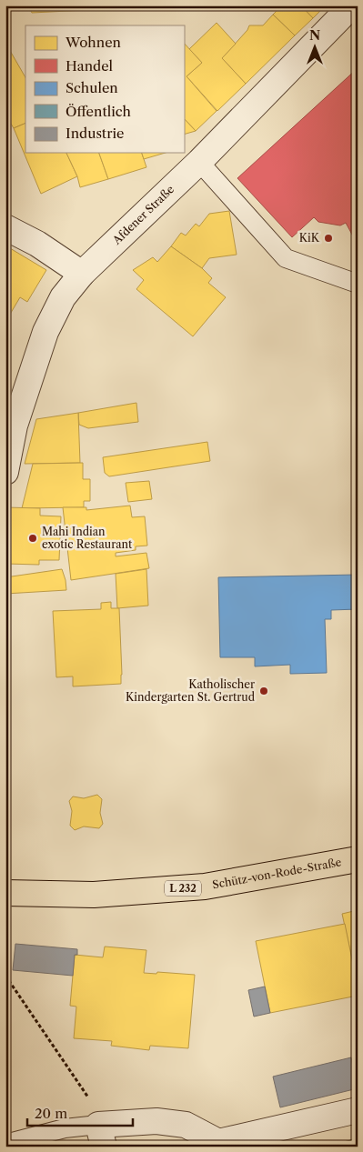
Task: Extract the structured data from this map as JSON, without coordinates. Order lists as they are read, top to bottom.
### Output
{
  "streets": {
    "main road": ["Schütz-von-Rode-Straße", "L 232"],
    "street": ["Afdener Straße"]
  },
  "places": ["KiK", "Mahi Indian exotic Restaurant", "Katholischer Kindergarten St. Gertrud"],
  "legend": [
    "Wohnen",
    "Handel",
    "Schulen",
    "Öffentlich",
    "Industrie"
  ],
  "scale_bar": "20 m",
  "north": "top"
}
